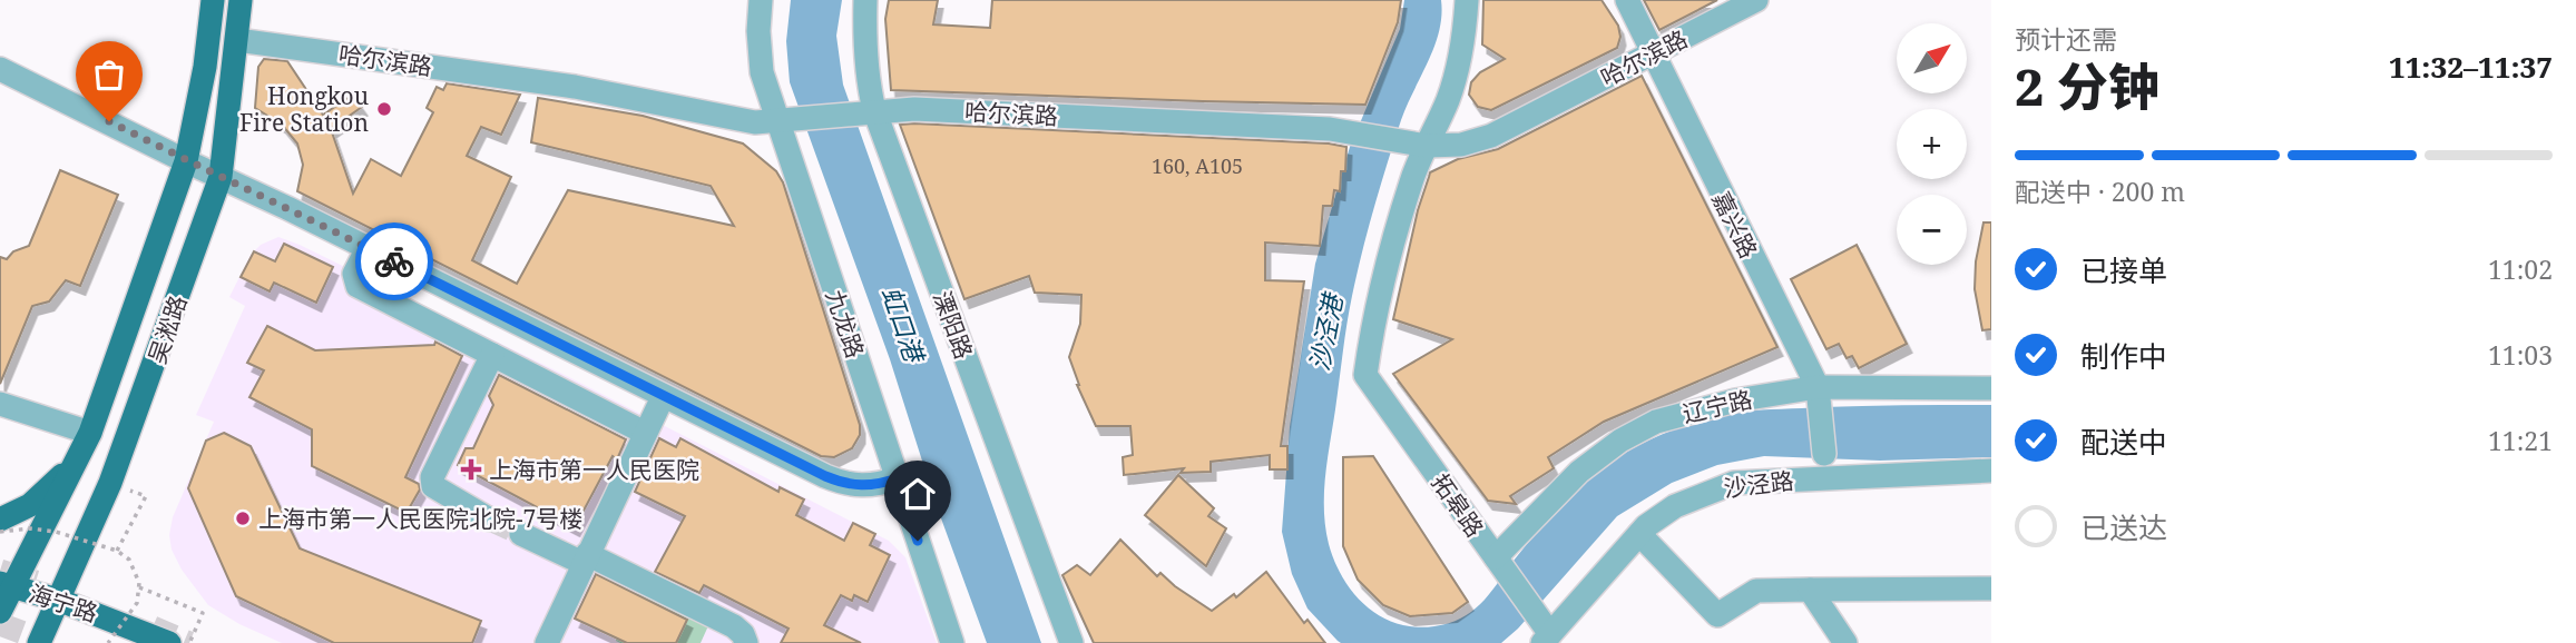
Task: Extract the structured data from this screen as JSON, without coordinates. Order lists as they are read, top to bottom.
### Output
{
  "streets": {
    "main road": ["吴淞路", "海宁路"],
    "street": [
      "哈尔滨路",
      "嘉兴路",
      "九龙路",
      "溧阳路",
      "辽宁路",
      "沙泾路",
      "拓皋路"
    ]
  },
  "crossings": [
    ["哈尔滨路", "嘉兴路"],
    ["哈尔滨路", "九龙路"],
    ["哈尔滨路", "溧阳路"],
    ["哈尔滨路", "吴淞路"],
    ["哈尔滨路", "拓皋路"],
    ["嘉兴路", "辽宁路"],
    ["吴淞路", "海宁路"],
    ["辽宁路", "拓皋路"],
    ["沙泾路", "拓皋路"]
  ],
  "water": ["虹口港", "沙泾港"],
  "places": {
    "other": ["Hongkou Fire Station", "上海市第一人民医院北院-7号楼"],
    "health": ["上海市第一人民医院"]
  },
  "house_numbers": ["160, A105"],
  "north": "top right",
  "page": {
    "heading": ["2 分钟", "预计还需", "11:32–11:37"],
    "map_buttons": ["+", "−"],
    "bar": "配送中 · 200 m",
    "list": [
      ["已接单", "11:02"],
      ["制作中", "11:03"],
      ["配送中", "11:21"],
      "已送达"
    ]
  }
}
